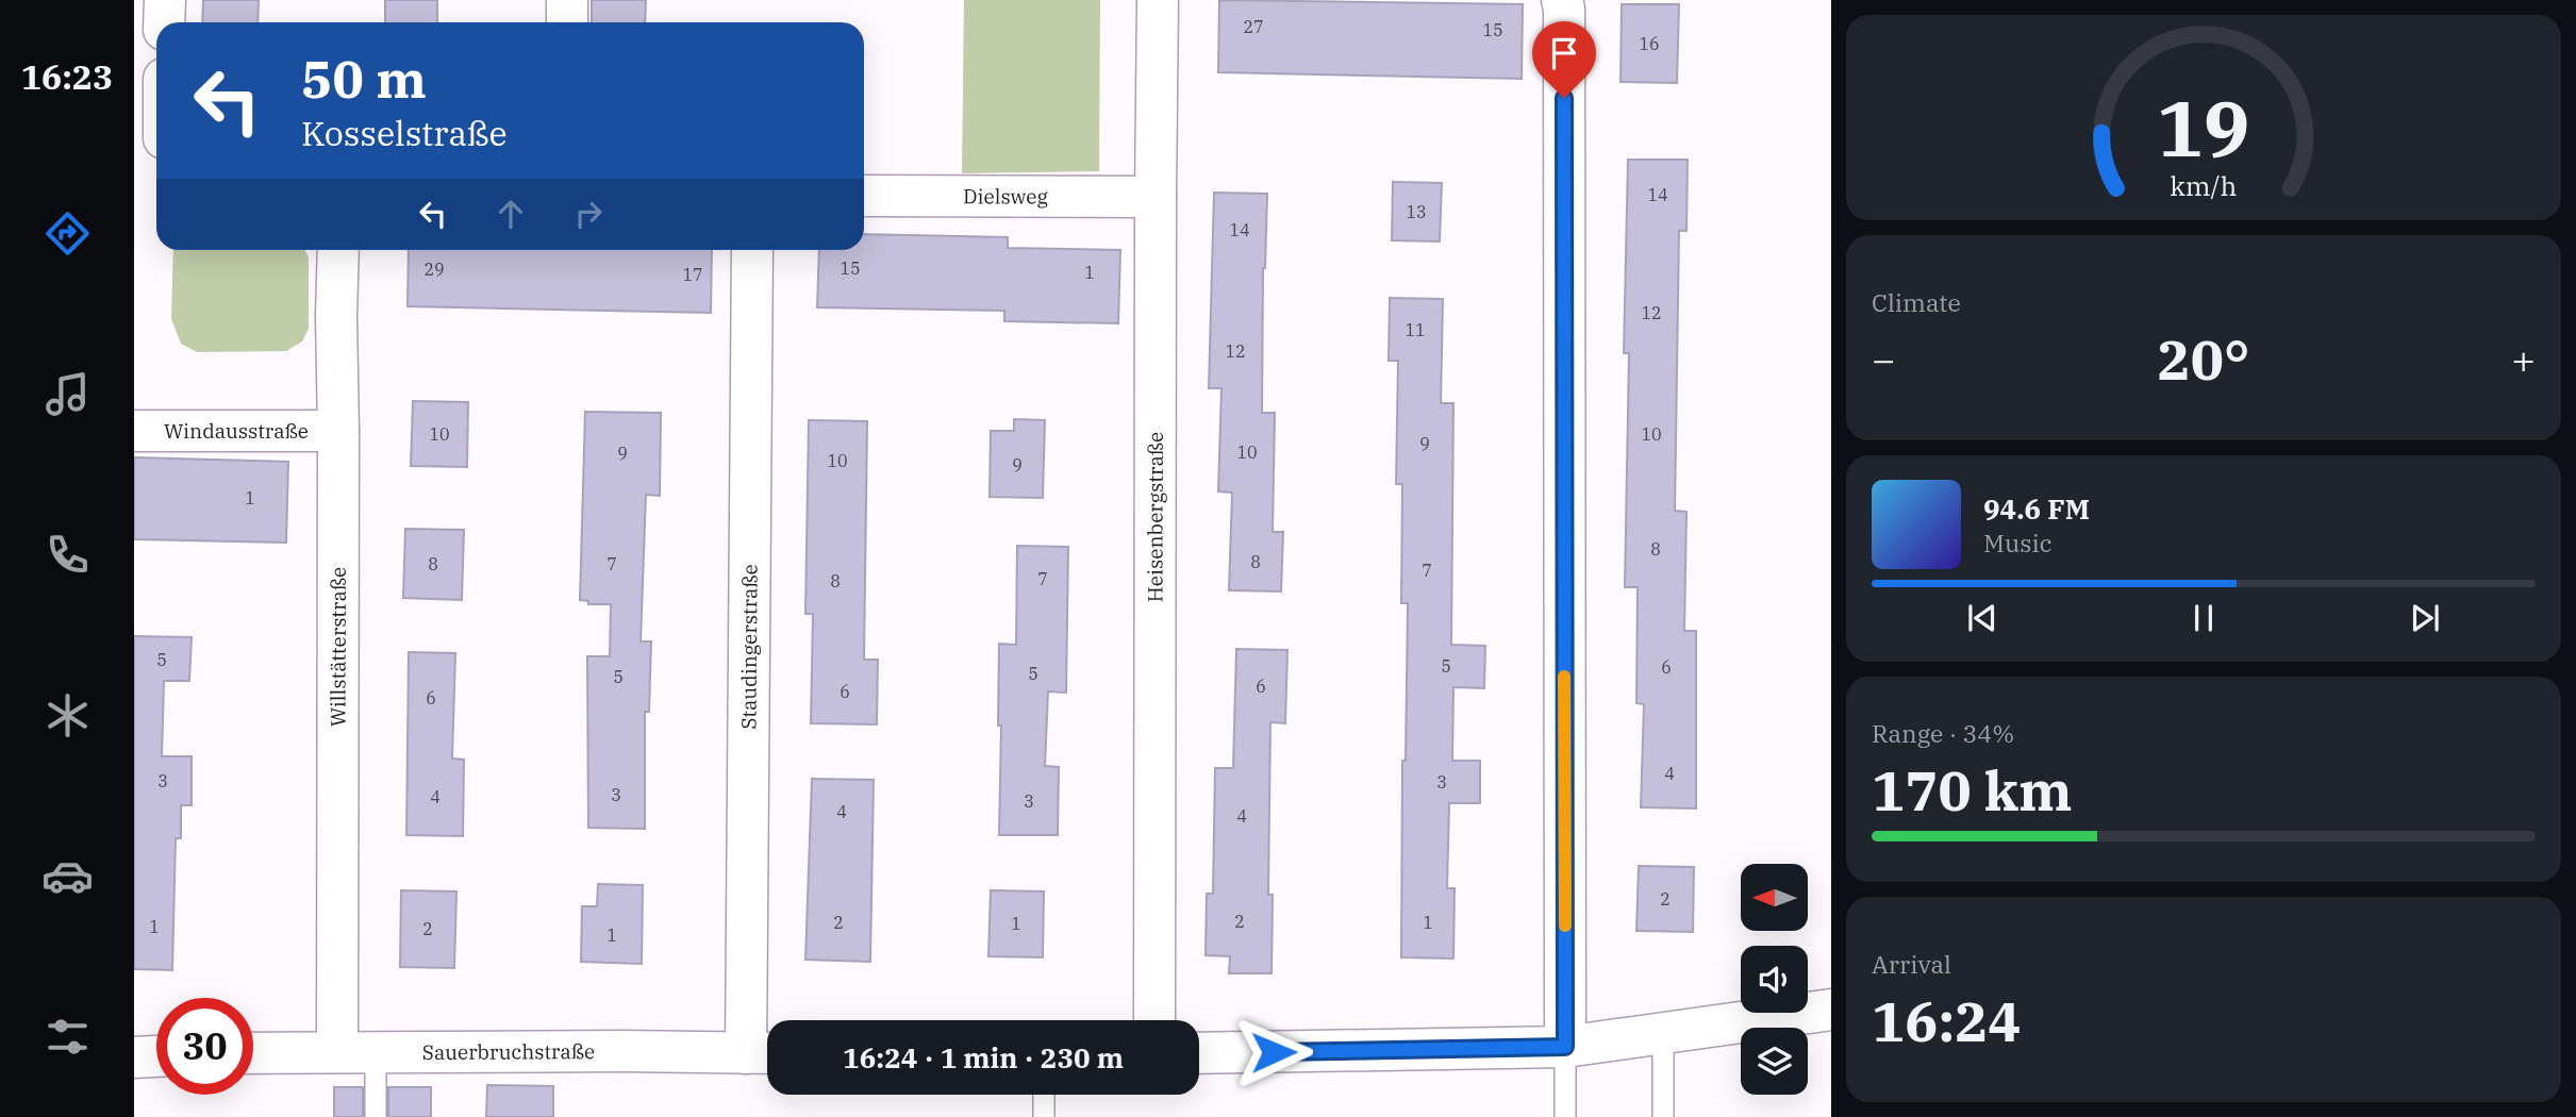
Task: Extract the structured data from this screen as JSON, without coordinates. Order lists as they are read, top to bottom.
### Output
{
  "streets": {
    "street": [
      "Dielsweg",
      "Windausstraße",
      "Heisenbergstraße",
      "Willstätterstraße",
      "Staudingerstraße",
      "Sauerbruchstraße"
    ]
  },
  "crossings": [
    ["Dielsweg", "Heisenbergstraße"],
    ["Windausstraße", "Willstätterstraße"],
    ["Willstätterstraße", "Sauerbruchstraße"],
    ["Staudingerstraße", "Sauerbruchstraße"]
  ],
  "house_numbers": [
    "27",
    "15",
    "16",
    "14",
    "13",
    "14",
    "15",
    "29",
    "1",
    "17",
    "12",
    "11",
    "12",
    "10",
    "10",
    "9",
    "10",
    "9",
    "10",
    "9",
    "1",
    "8",
    "8",
    "8",
    "7",
    "7",
    "7",
    "8",
    "5",
    "5",
    "6",
    "5",
    "5",
    "6",
    "6",
    "6",
    "4",
    "3",
    "3",
    "3",
    "4",
    "3",
    "4",
    "4",
    "2",
    "2",
    "2",
    "1",
    "1",
    "1",
    "2",
    "1"
  ],
  "north": "left",
  "page": {
    "tabs": "16:23",
    "turn": ["50 m", "Kosselstraße"],
    "tile": [
      "Climate",
      ["Range · 34%", "170 km"],
      ["Arrival", "16:24"]
    ],
    "heat": ["−", "20°", "+"],
    "song": ["94.6 FM", "Music"],
    "limit": "30",
    "trip": "16:24 · 1 min · 230 m",
    "gauge": ["19", "km/h"]
  }
}
